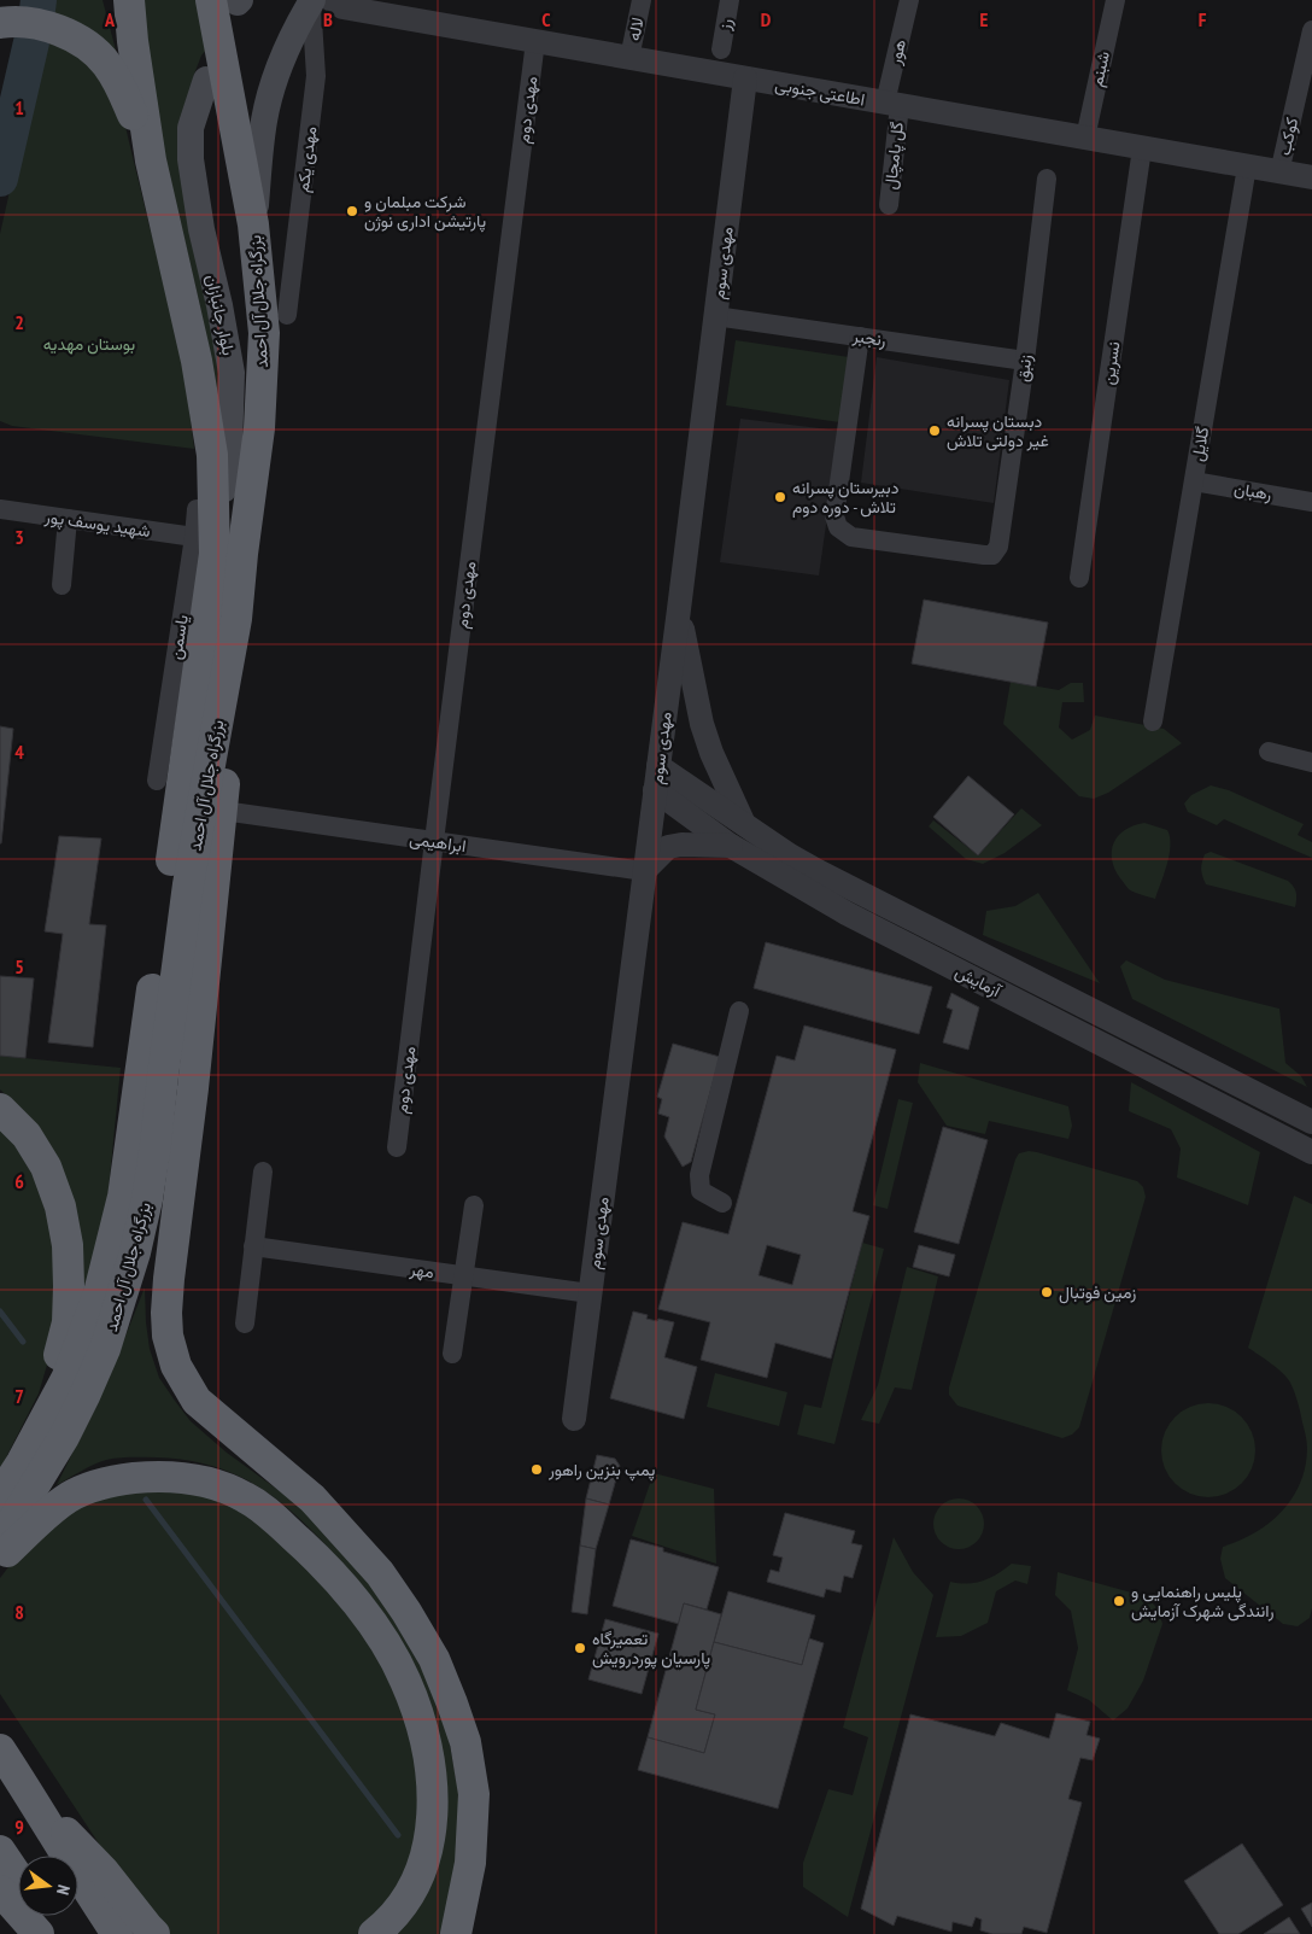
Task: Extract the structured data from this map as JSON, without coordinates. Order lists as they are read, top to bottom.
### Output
{
  "streets": {
    "highway": ["بزرگراه جلال آل احمد"],
    "main road": ["بلوار جانبازان"],
    "street": [
      "رز",
      "لاله",
      "هور",
      "شبنم",
      "اطاعتی جنوبی",
      "مهدی دوم",
      "کوکب",
      "گل پامچال",
      "مهدی یکم",
      "مهدی سوم",
      "رنجبر",
      "نسرین",
      "زنبق",
      "گلایل",
      "رهبان",
      "شهید یوسف پور",
      "یاسمن",
      "ابراهیمی",
      "آزمایش",
      "مهر"
    ]
  },
  "crossings": [
    ["لاله", "اطاعتی جنوبی"],
    ["هور", "اطاعتی جنوبی"],
    ["هور", "گل پامچال"],
    ["شبنم", "اطاعتی جنوبی"],
    ["اطاعتی جنوبی", "مهدی دوم"],
    ["اطاعتی جنوبی", "کوکب"],
    ["اطاعتی جنوبی", "گل پامچال"],
    ["اطاعتی جنوبی", "مهدی یکم"],
    ["اطاعتی جنوبی", "مهدی سوم"],
    ["اطاعتی جنوبی", "نسرین"],
    ["اطاعتی جنوبی", "گلایل"],
    ["مهدی دوم", "ابراهیمی"],
    ["مهدی سوم", "رنجبر"],
    ["مهدی سوم", "ابراهیمی"],
    ["مهدی سوم", "آزمایش"],
    ["مهدی سوم", "مهر"],
    ["بزرگراه جلال آل احمد", "بلوار جانبازان"],
    ["بزرگراه جلال آل احمد", "شهید یوسف پور"],
    ["بزرگراه جلال آل احمد", "یاسمن"],
    ["بلوار جانبازان", "شهید یوسف پور"],
    ["بلوار جانبازان", "یاسمن"],
    ["رنجبر", "زنبق"],
    ["گلایل", "رهبان"],
    ["شهید یوسف پور", "یاسمن"]
  ],
  "parks": ["بوستان مهدیه"],
  "places": [
    "شرکت مبلمان و پارتیشن اداری نوژن",
    "دبستان پسرانه غیر دولتی تلاش",
    "دبیرستان پسرانه تلاش - دوره دوم",
    "زمین فوتبال",
    "پمپ بنزین راهور",
    "پلیس راهنمایی و رانندگی شهرک آزمایش",
    "تعمیرگاه پارسیان پوردرویش"
  ],
  "north": "right",
  "grid": {
    "columns": [
      "A",
      "B",
      "C",
      "D",
      "E",
      "F"
    ],
    "rows": [
      "1",
      "2",
      "3",
      "4",
      "5",
      "6",
      "7",
      "8",
      "9"
    ]
  }
}
